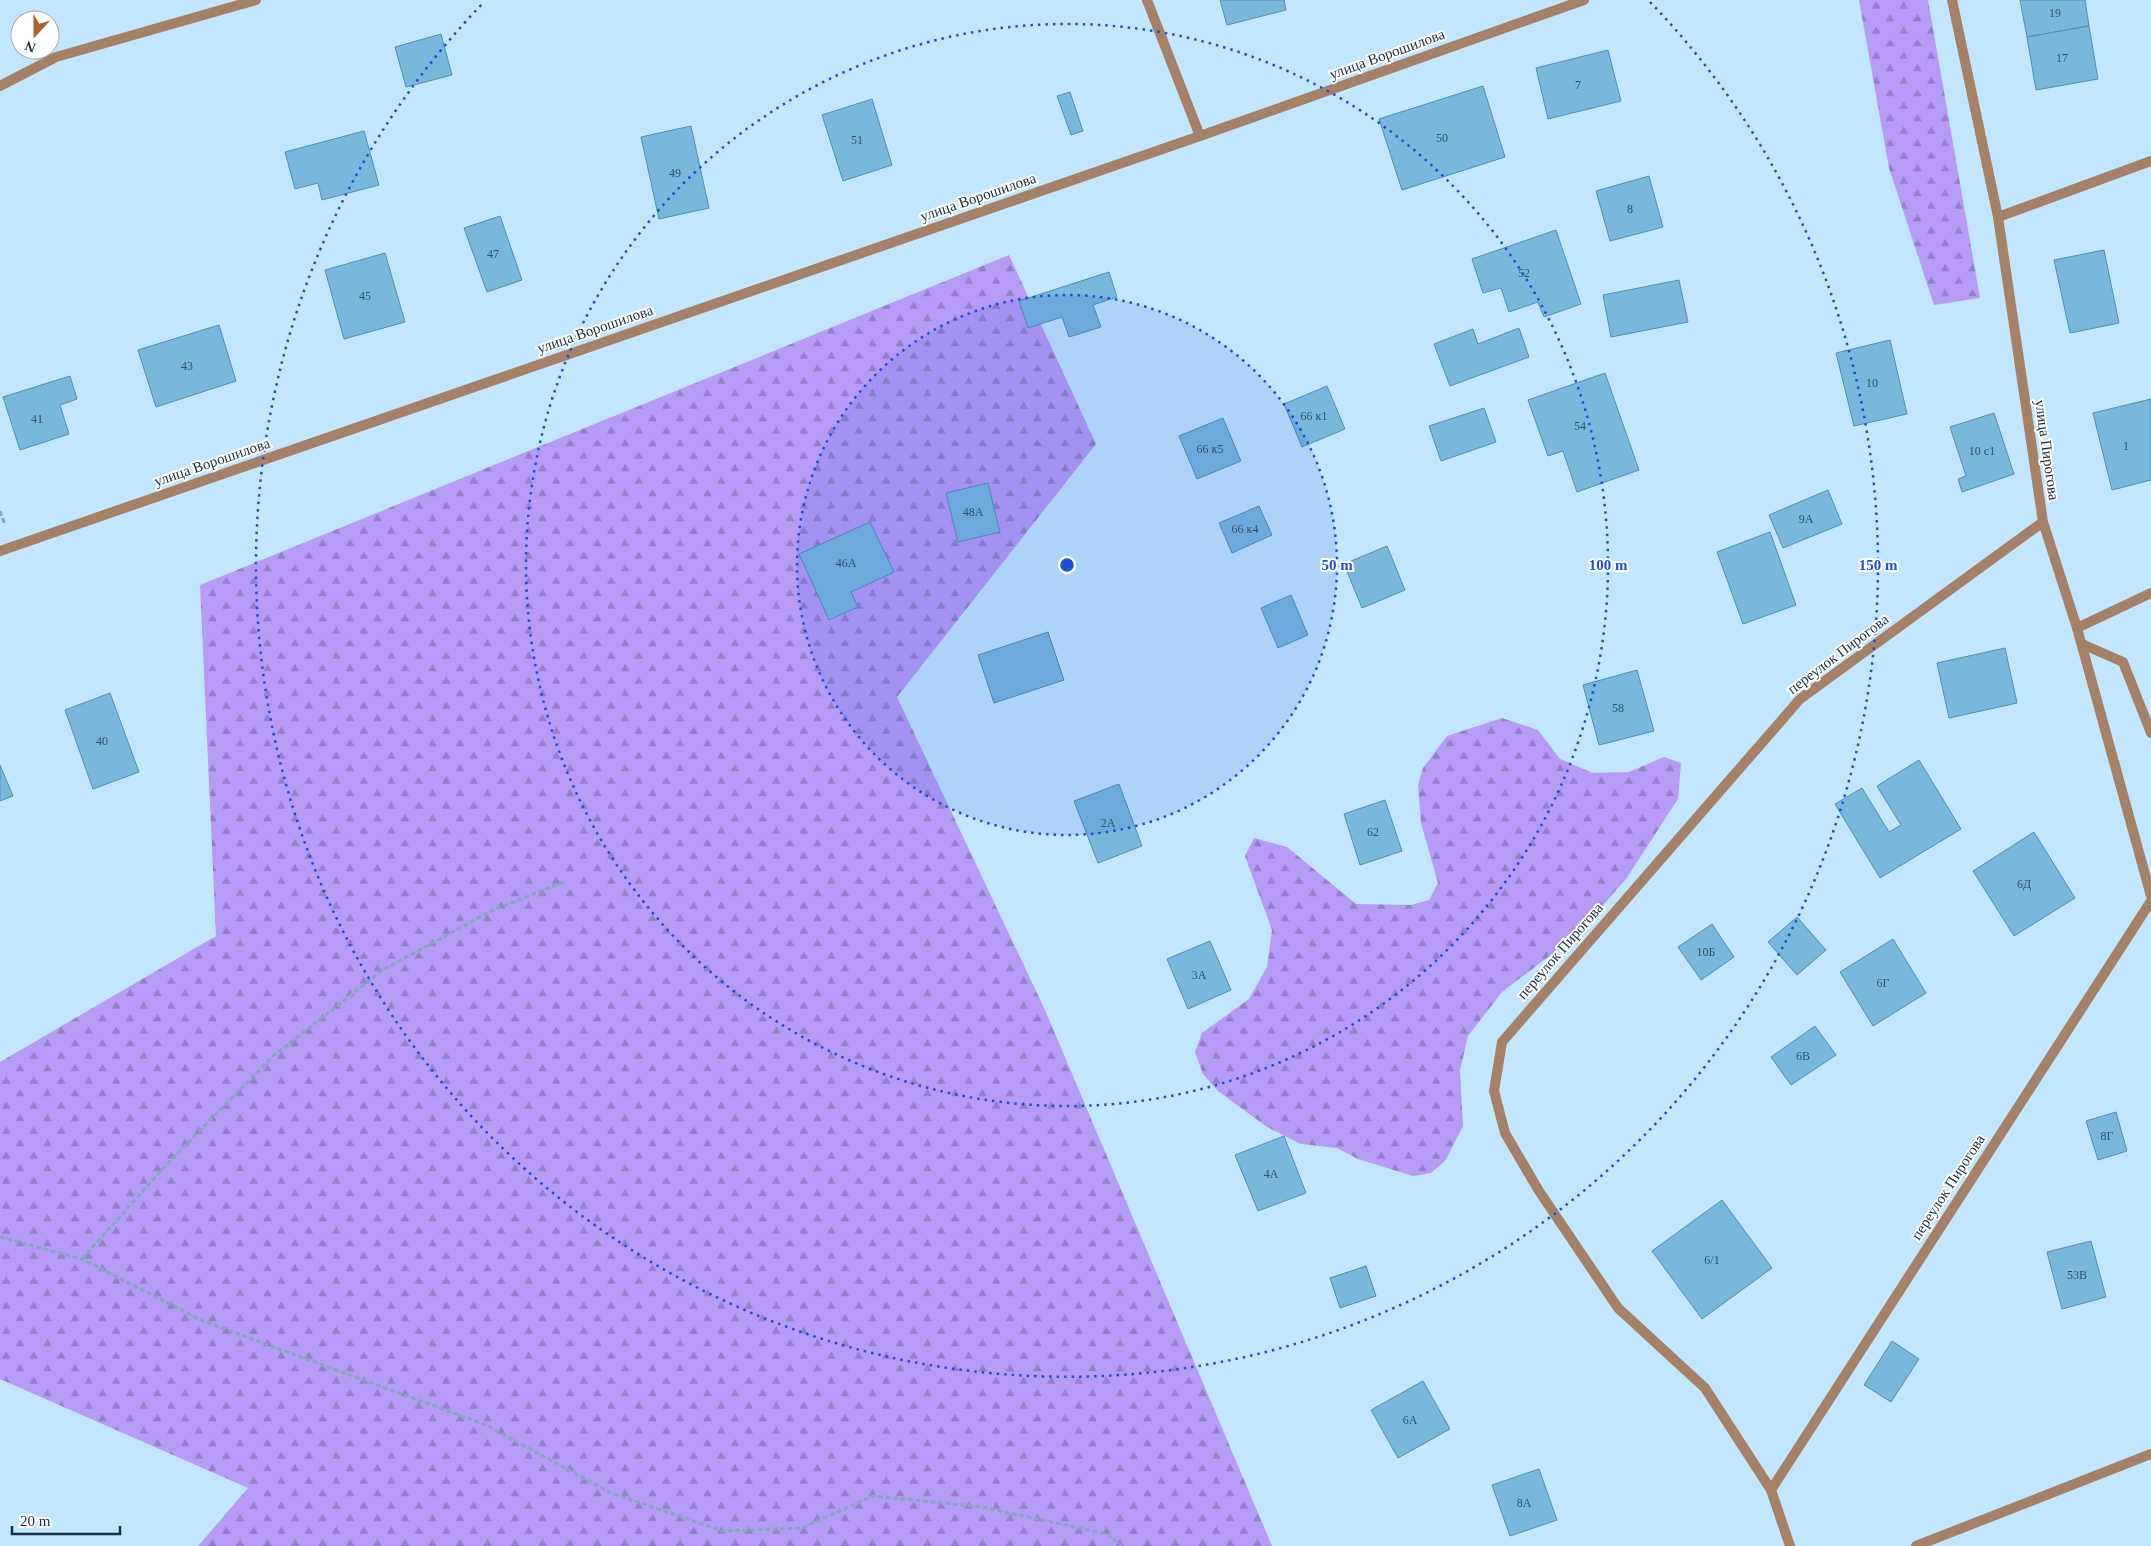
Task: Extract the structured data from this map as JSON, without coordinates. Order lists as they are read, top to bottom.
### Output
{
  "streets": {
    "street": ["улица Ворошилова", "улица Пирогова", "переулок Пирогова"]
  },
  "crossings": [
    ["улица Пирогова", "переулок Пирогова"]
  ],
  "house_numbers": [
    "19",
    "17",
    "7",
    "50",
    "51",
    "49",
    "8",
    "47",
    "52",
    "45",
    "43",
    "10",
    "66 к1",
    "41",
    "54",
    "1",
    "66 к5",
    "10 с1",
    "48А",
    "9А",
    "66 к4",
    "46А",
    "58",
    "40",
    "2А",
    "62",
    "6Д",
    "10Б",
    "3А",
    "6Г",
    "6В",
    "8Г",
    "4А",
    "6/1",
    "53В",
    "6А",
    "8А"
  ],
  "scale_bar": "20 m",
  "north": "bottom",
  "rings": ["50 m", "100 m", "150 m"]
}
